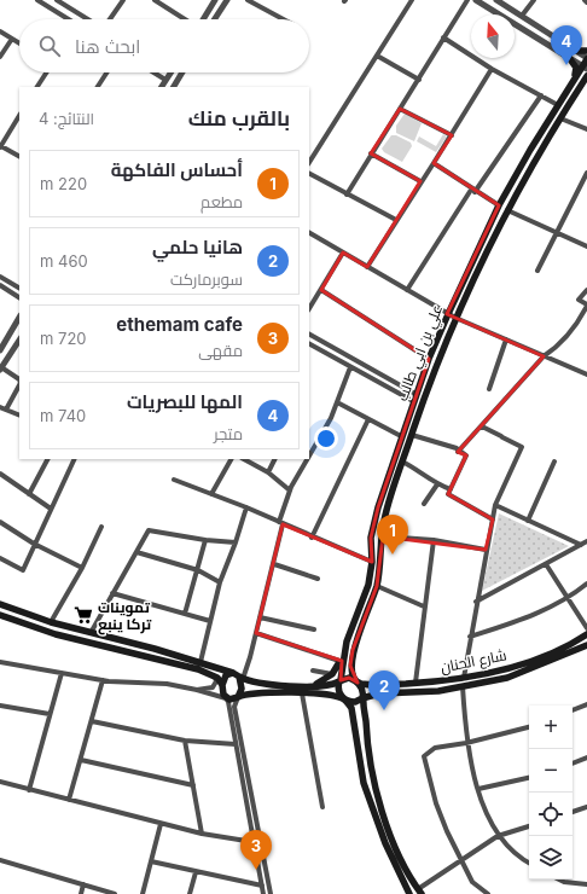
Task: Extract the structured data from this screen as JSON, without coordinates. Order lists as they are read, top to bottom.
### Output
{
  "streets": {
    "main road": ["علي بن ابي طالب", "شارع الحنان"]
  },
  "crossings": [
    ["علي بن ابي طالب", "شارع الحنان"]
  ],
  "places": {
    "supermarket": ["تموينات تركا ينبع"]
  },
  "north": "top",
  "page": {
    "search": "ابحث هنا",
    "pins": [
      "4",
      "1",
      "2",
      "3"
    ],
    "heading": ["بالقرب منك", "النتائج: 4"],
    "list": [
      {
        "mark": "1",
        "name": "أحساس الفاكهة",
        "note": "مطعم",
        "value": "220 m"
      },
      {
        "mark": "2",
        "name": "هانيا حلمي",
        "note": "سوبرماركت",
        "value": "460 m"
      },
      {
        "mark": "3",
        "name": "ethemam cafe",
        "note": "مقهى",
        "value": "720 m"
      },
      {
        "mark": "4",
        "name": "المها للبصريات",
        "note": "متجر",
        "value": "740 m"
      }
    ],
    "map_buttons": ["+", "−"]
  }
}
